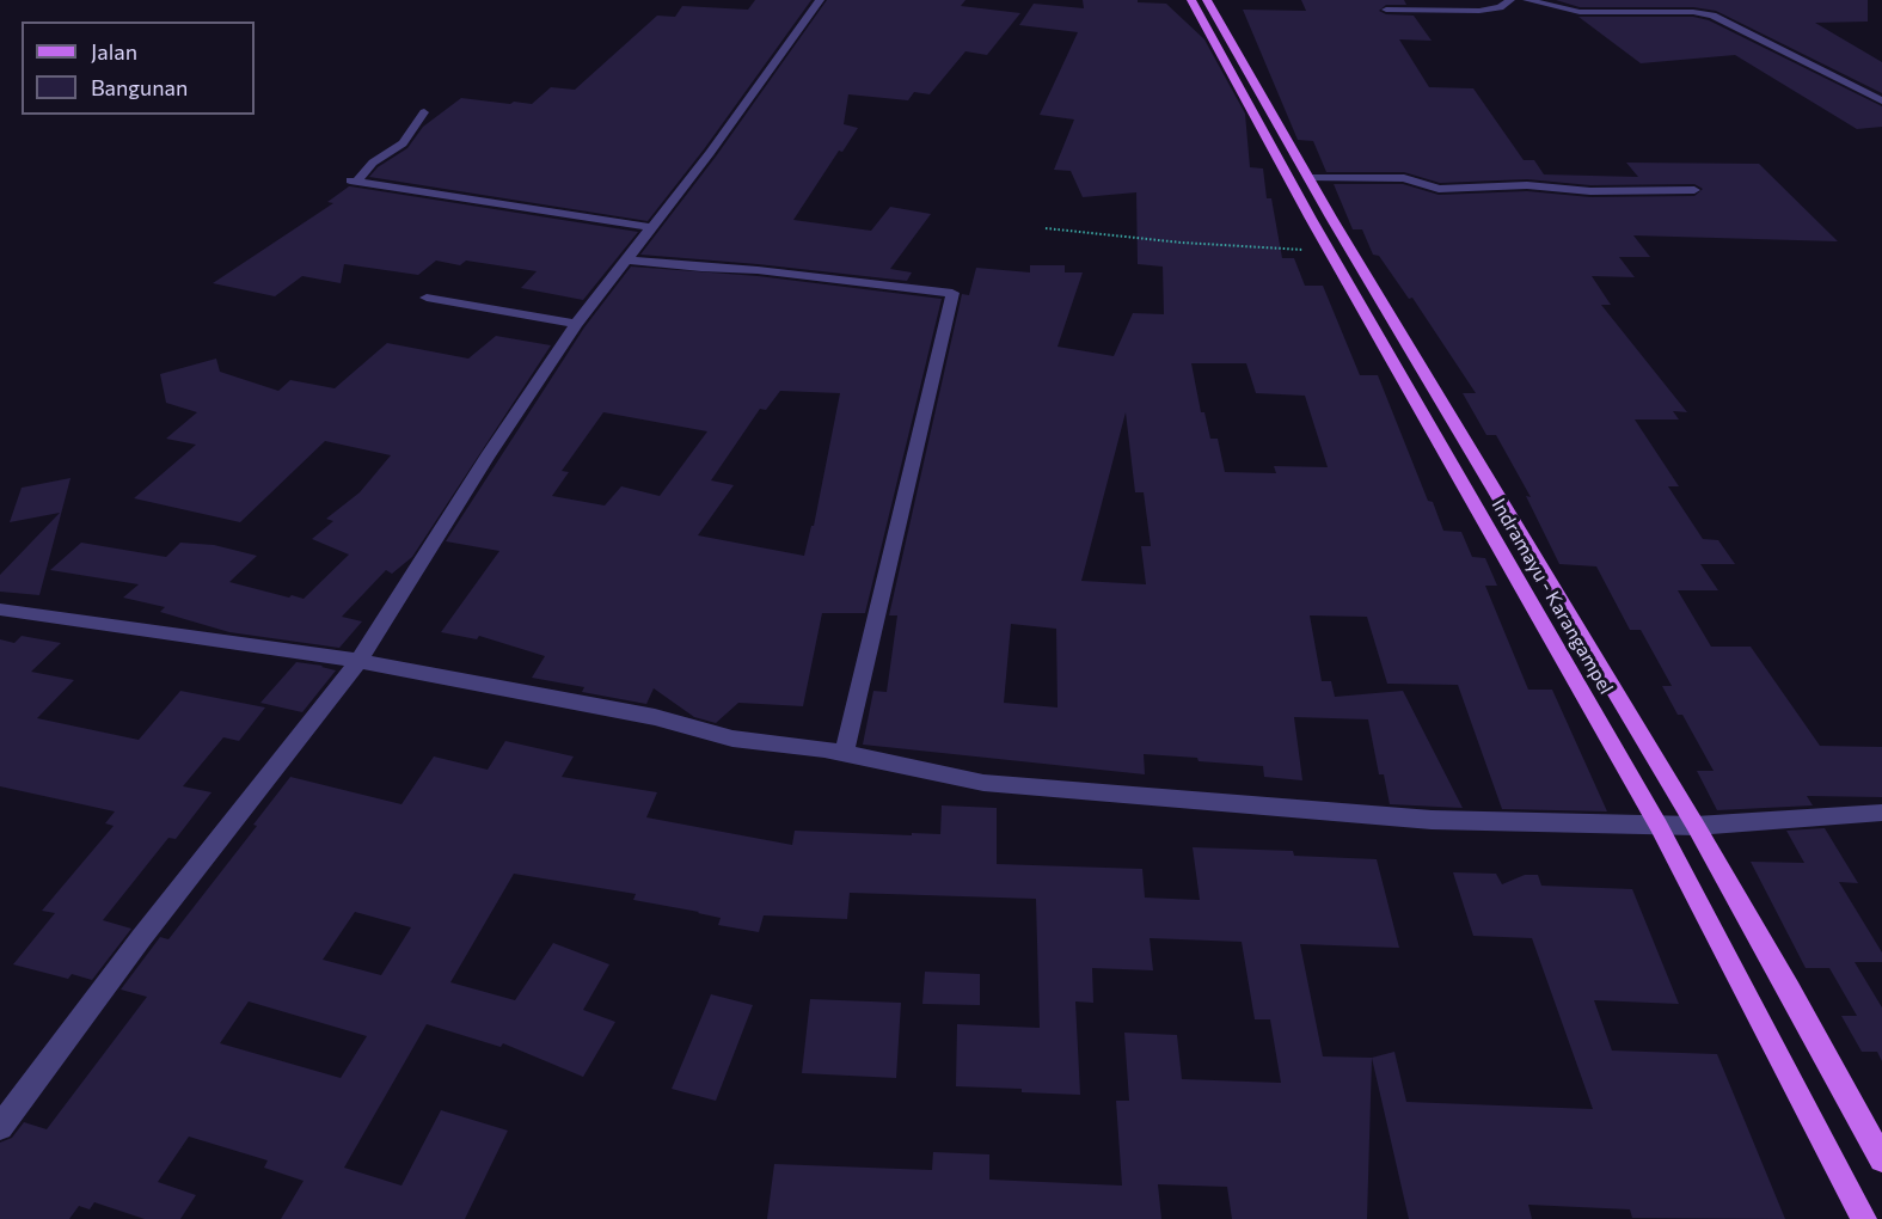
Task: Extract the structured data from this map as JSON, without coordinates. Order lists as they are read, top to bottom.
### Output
{
  "streets": {
    "main road": ["Indramayu - Karangampel"]
  },
  "legend": ["Jalan", "Bangunan"]
}
